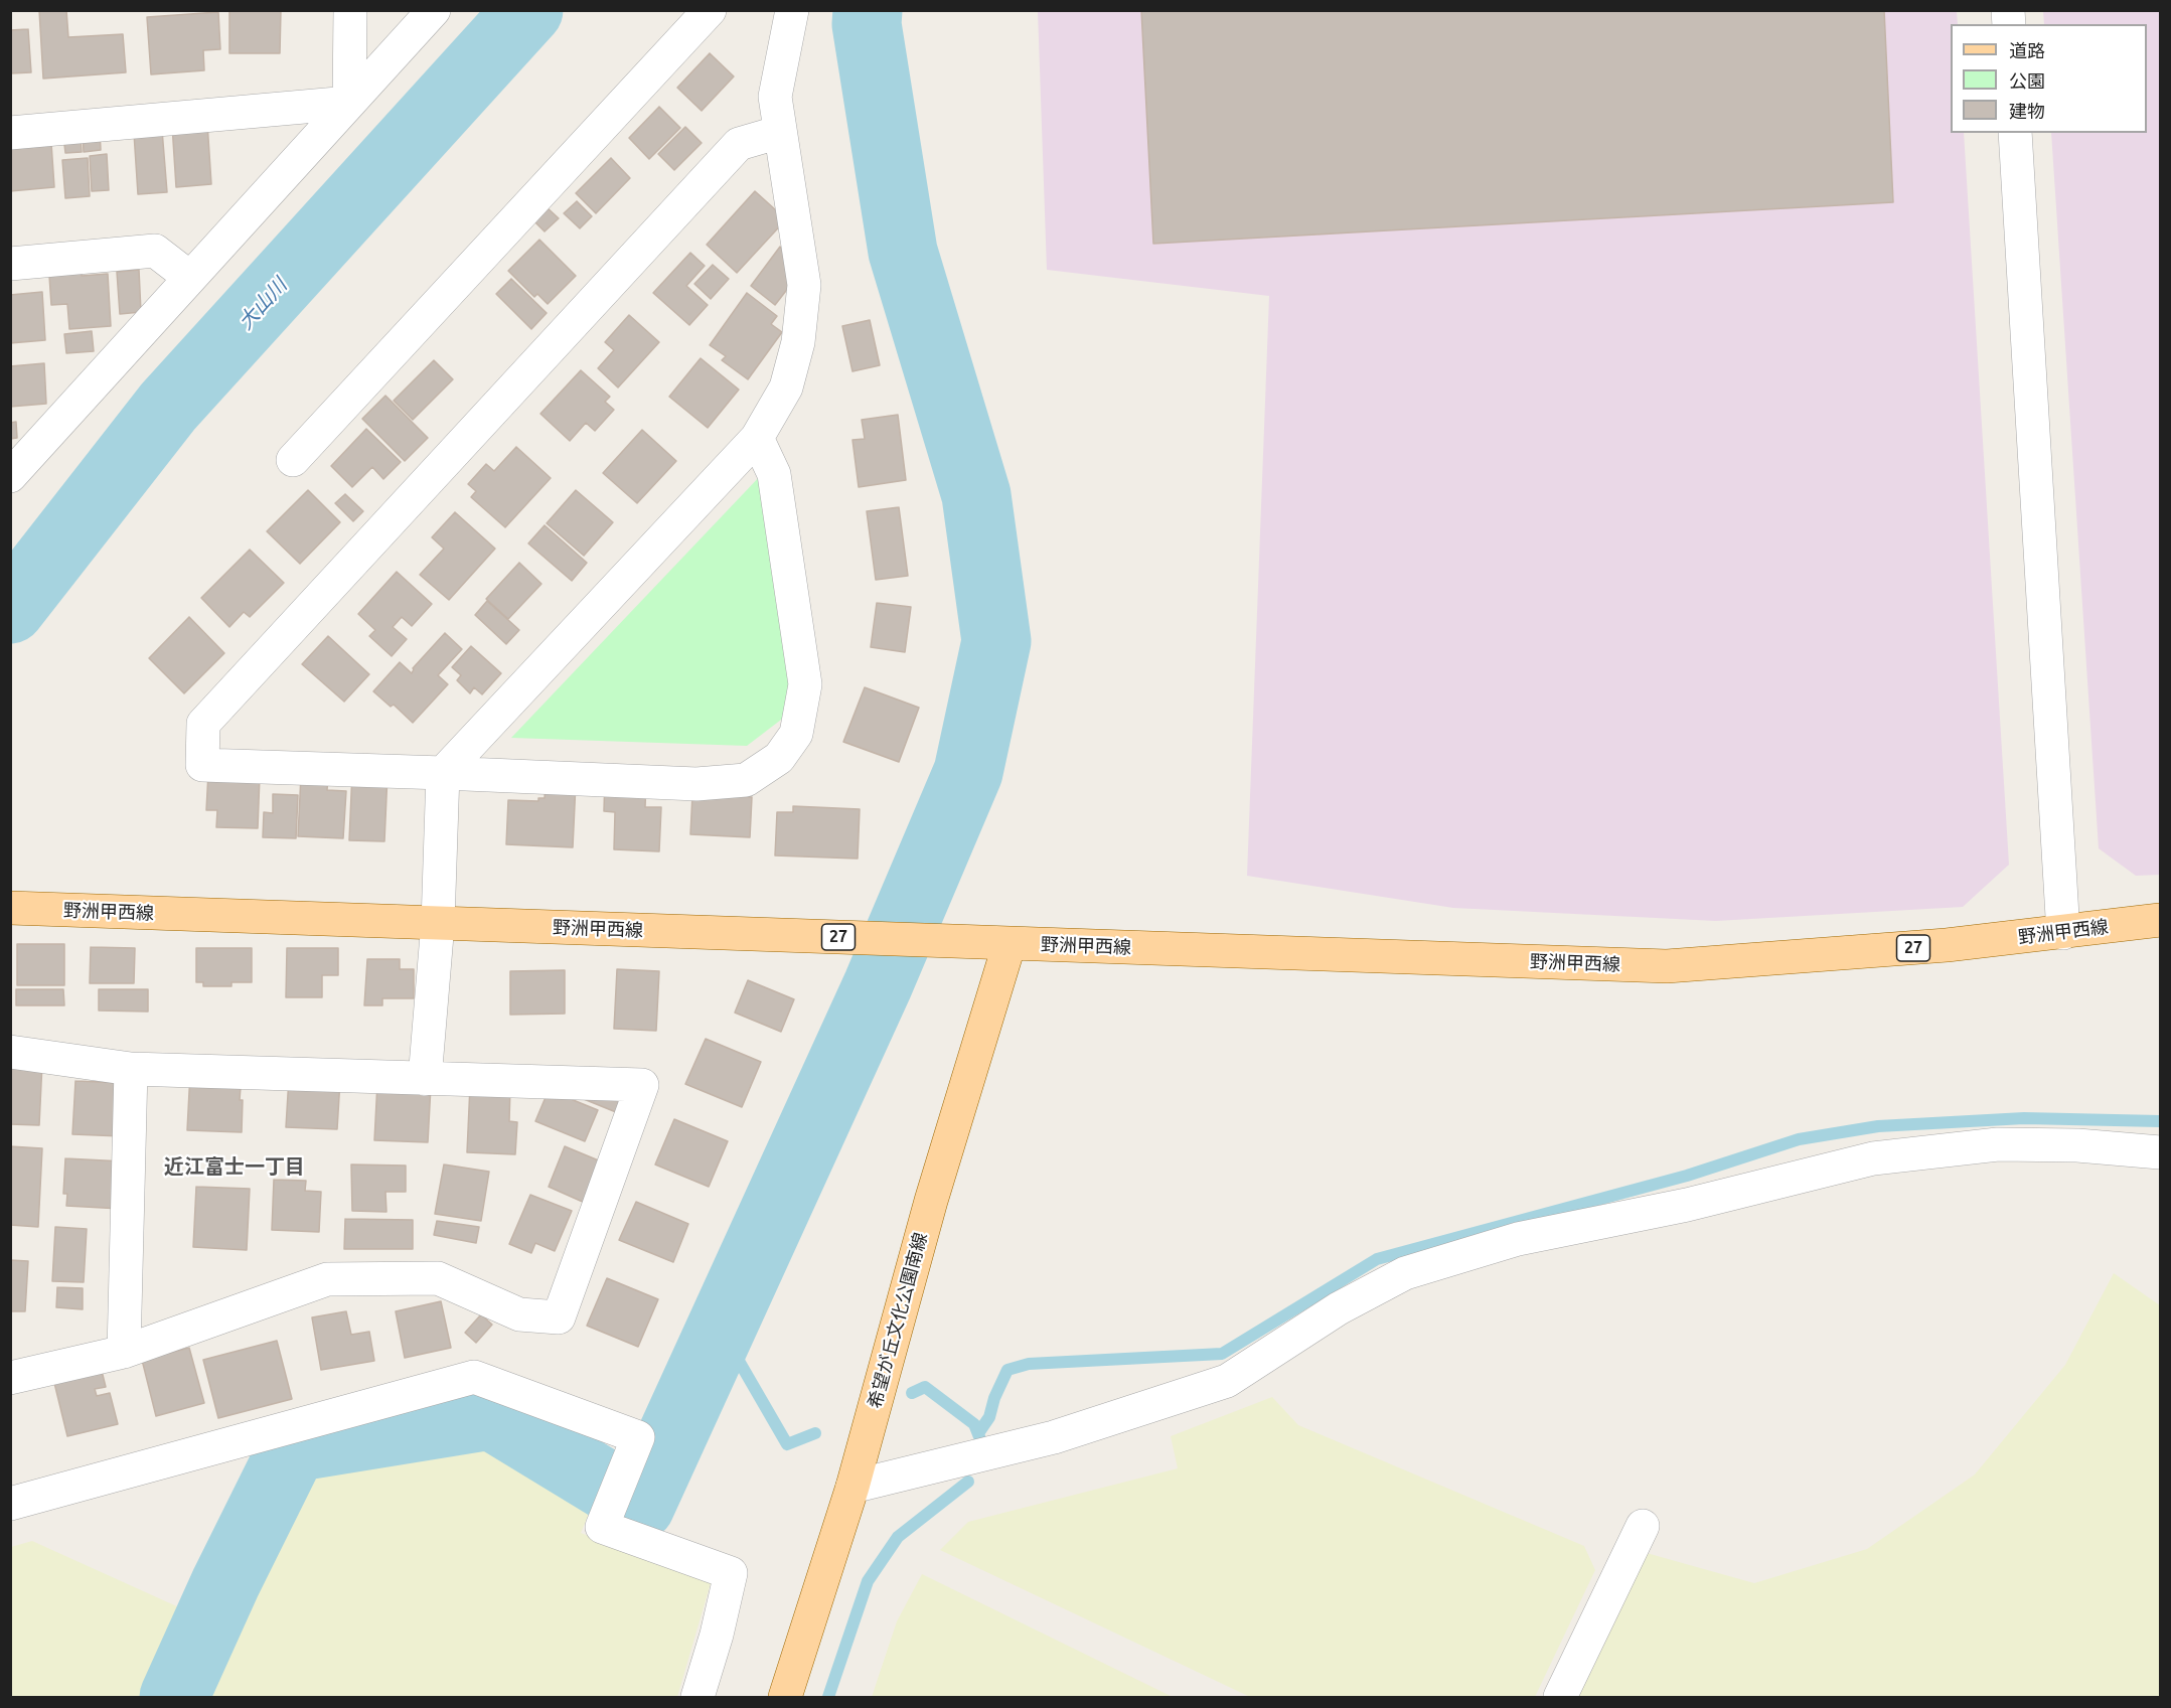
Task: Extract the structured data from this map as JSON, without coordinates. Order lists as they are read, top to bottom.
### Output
{
  "streets": {
    "main road": ["野洲甲西線", "27", "希望が丘文化公園南線"]
  },
  "crossings": [
    ["野洲甲西線", "希望が丘文化公園南線"]
  ],
  "districts": ["近江富士一丁目"],
  "water": ["大山川"],
  "legend": ["道路", "公園", "建物"]
}
